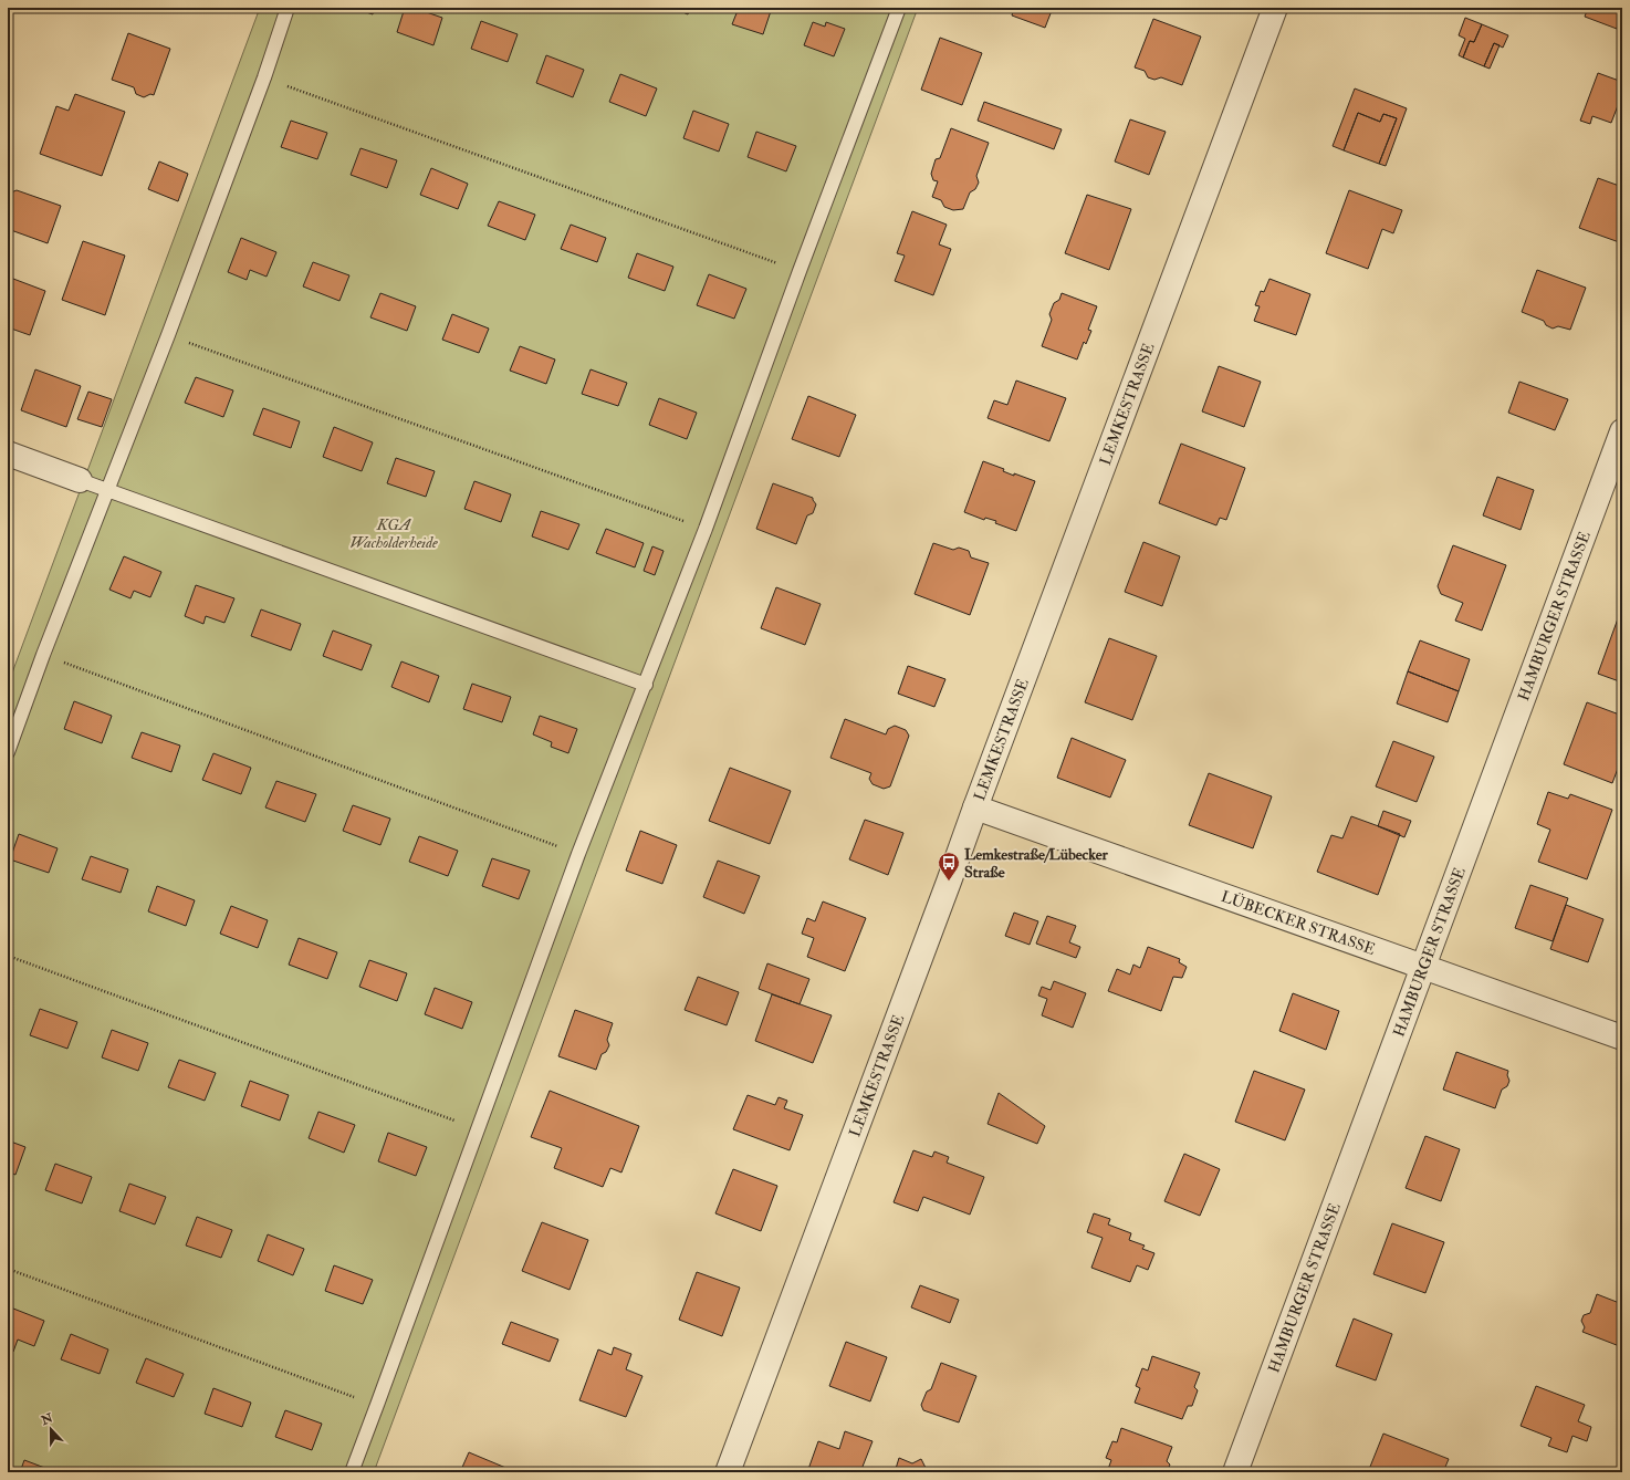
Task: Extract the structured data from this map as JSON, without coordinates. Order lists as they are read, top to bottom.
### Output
{
  "streets": {
    "street": ["LEMKESTRASSE", "HAMBURGER STRASSE", "LÜBECKER STRASSE"]
  },
  "crossings": [
    ["LEMKESTRASSE", "LÜBECKER STRASSE"],
    ["HAMBURGER STRASSE", "LÜBECKER STRASSE"]
  ],
  "parks": ["KGA Wacholderheide"],
  "places": {
    "bus stop": ["Lemkestraße/Lübecker Straße"]
  },
  "north": "top"
}
